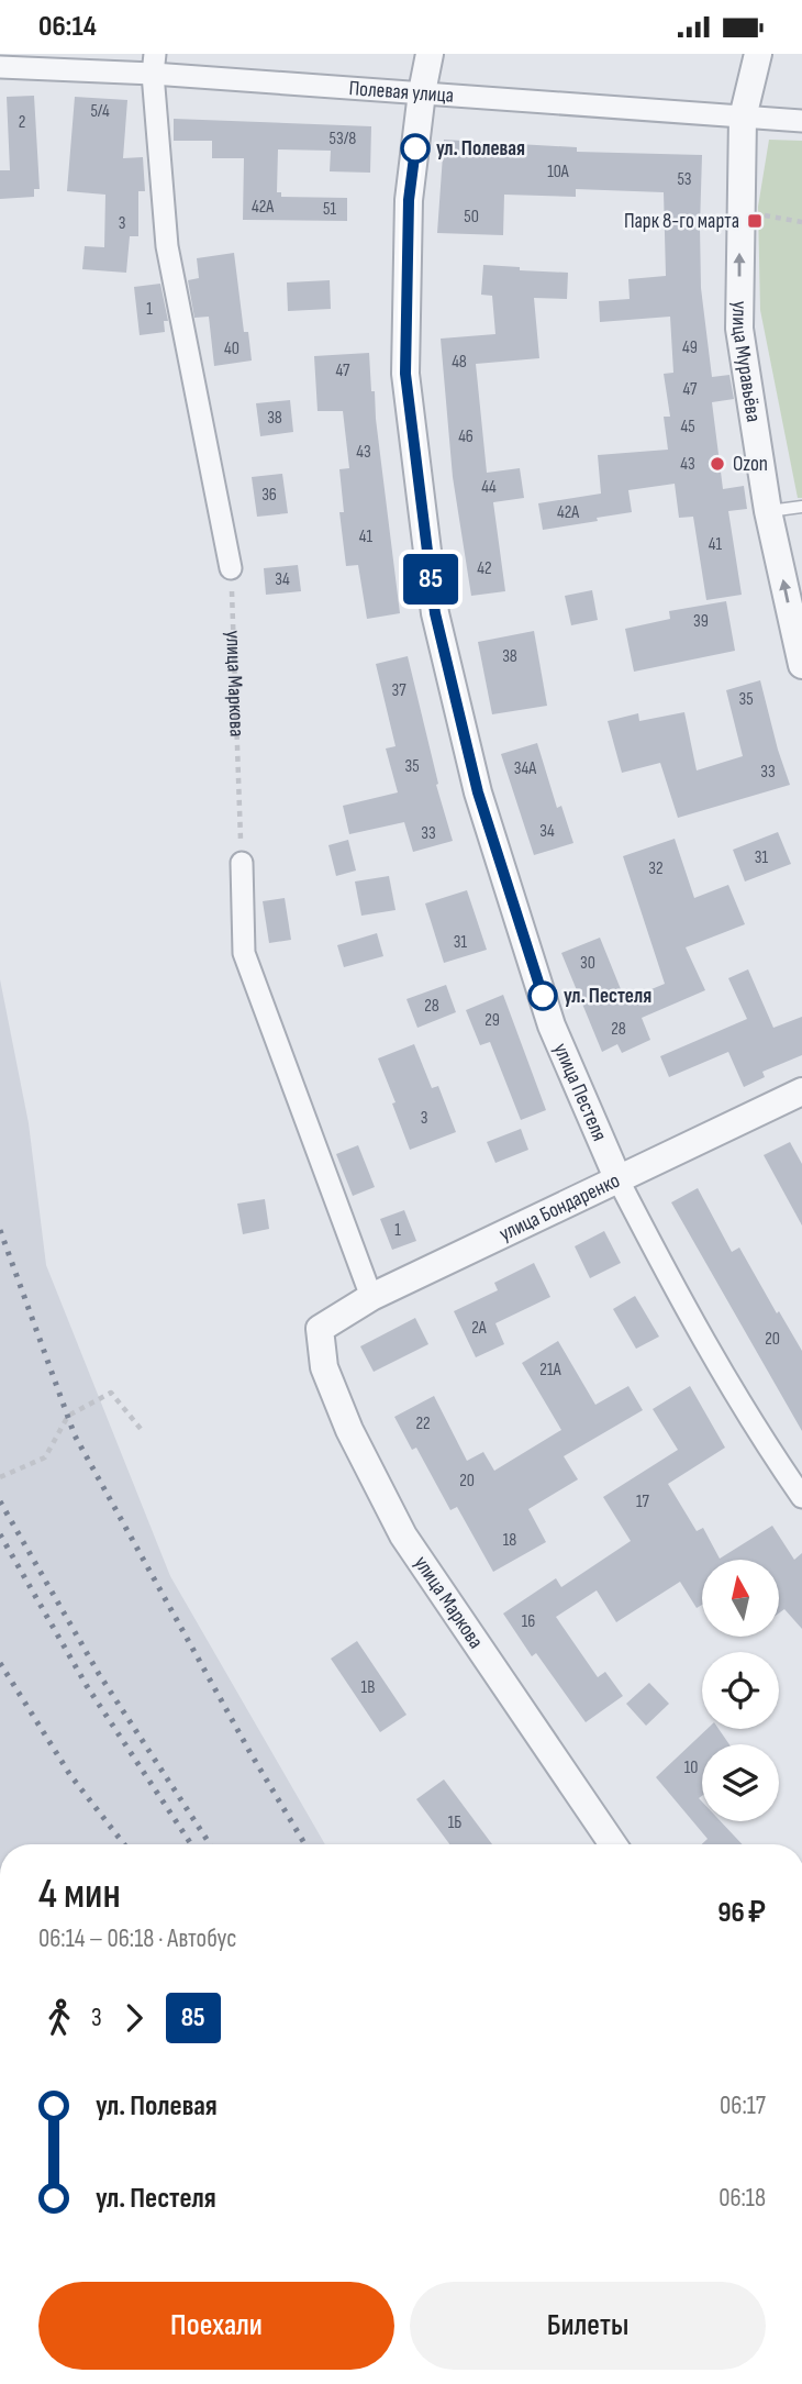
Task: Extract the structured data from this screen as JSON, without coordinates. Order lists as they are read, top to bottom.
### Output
{
  "streets": {
    "street": [
      "Полевая улица",
      "улица Муравьёва",
      "улица Маркова",
      "улица Пестеля",
      "улица Бондаренко"
    ]
  },
  "crossings": [
    ["Полевая улица", "улица Муравьёва"],
    ["Полевая улица", "улица Пестеля"],
    ["улица Маркова", "улица Бондаренко"],
    ["улица Пестеля", "улица Бондаренко"]
  ],
  "one_way": ["улица Муравьёва"],
  "places": {
    "other": ["ул. Полевая", "Ozon", "ул. Пестеля"],
    "transit": ["Парк 8-го марта"]
  },
  "lines": ["bus line 85"],
  "house_numbers": [
    "5/4",
    "2",
    "53/8",
    "10А",
    "53",
    "42А",
    "51",
    "50",
    "3",
    "1",
    "49",
    "40",
    "48",
    "47",
    "47",
    "38",
    "45",
    "46",
    "43",
    "43",
    "44",
    "36",
    "42А",
    "41",
    "41",
    "42",
    "34",
    "39",
    "38",
    "37",
    "35",
    "35",
    "34А",
    "33",
    "34",
    "33",
    "31",
    "32",
    "31",
    "30",
    "28",
    "29",
    "28",
    "3",
    "1",
    "2А",
    "20",
    "21А",
    "22",
    "20",
    "17",
    "18",
    "16",
    "1В",
    "10",
    "1Б"
  ],
  "north": "top",
  "page": {
    "status": "06:14",
    "on_map": "85",
    "heading": ["4 мин", "06:14 – 06:18 · Автобус", "96 ₽"],
    "legs": ["3", "85"],
    "list": [
      {
        "name": "ул. Полевая",
        "value": "06:17"
      },
      {
        "name": "ул. Пестеля",
        "value": "06:18"
      }
    ],
    "buttons": ["Поехали", "Билеты"]
  }
}
